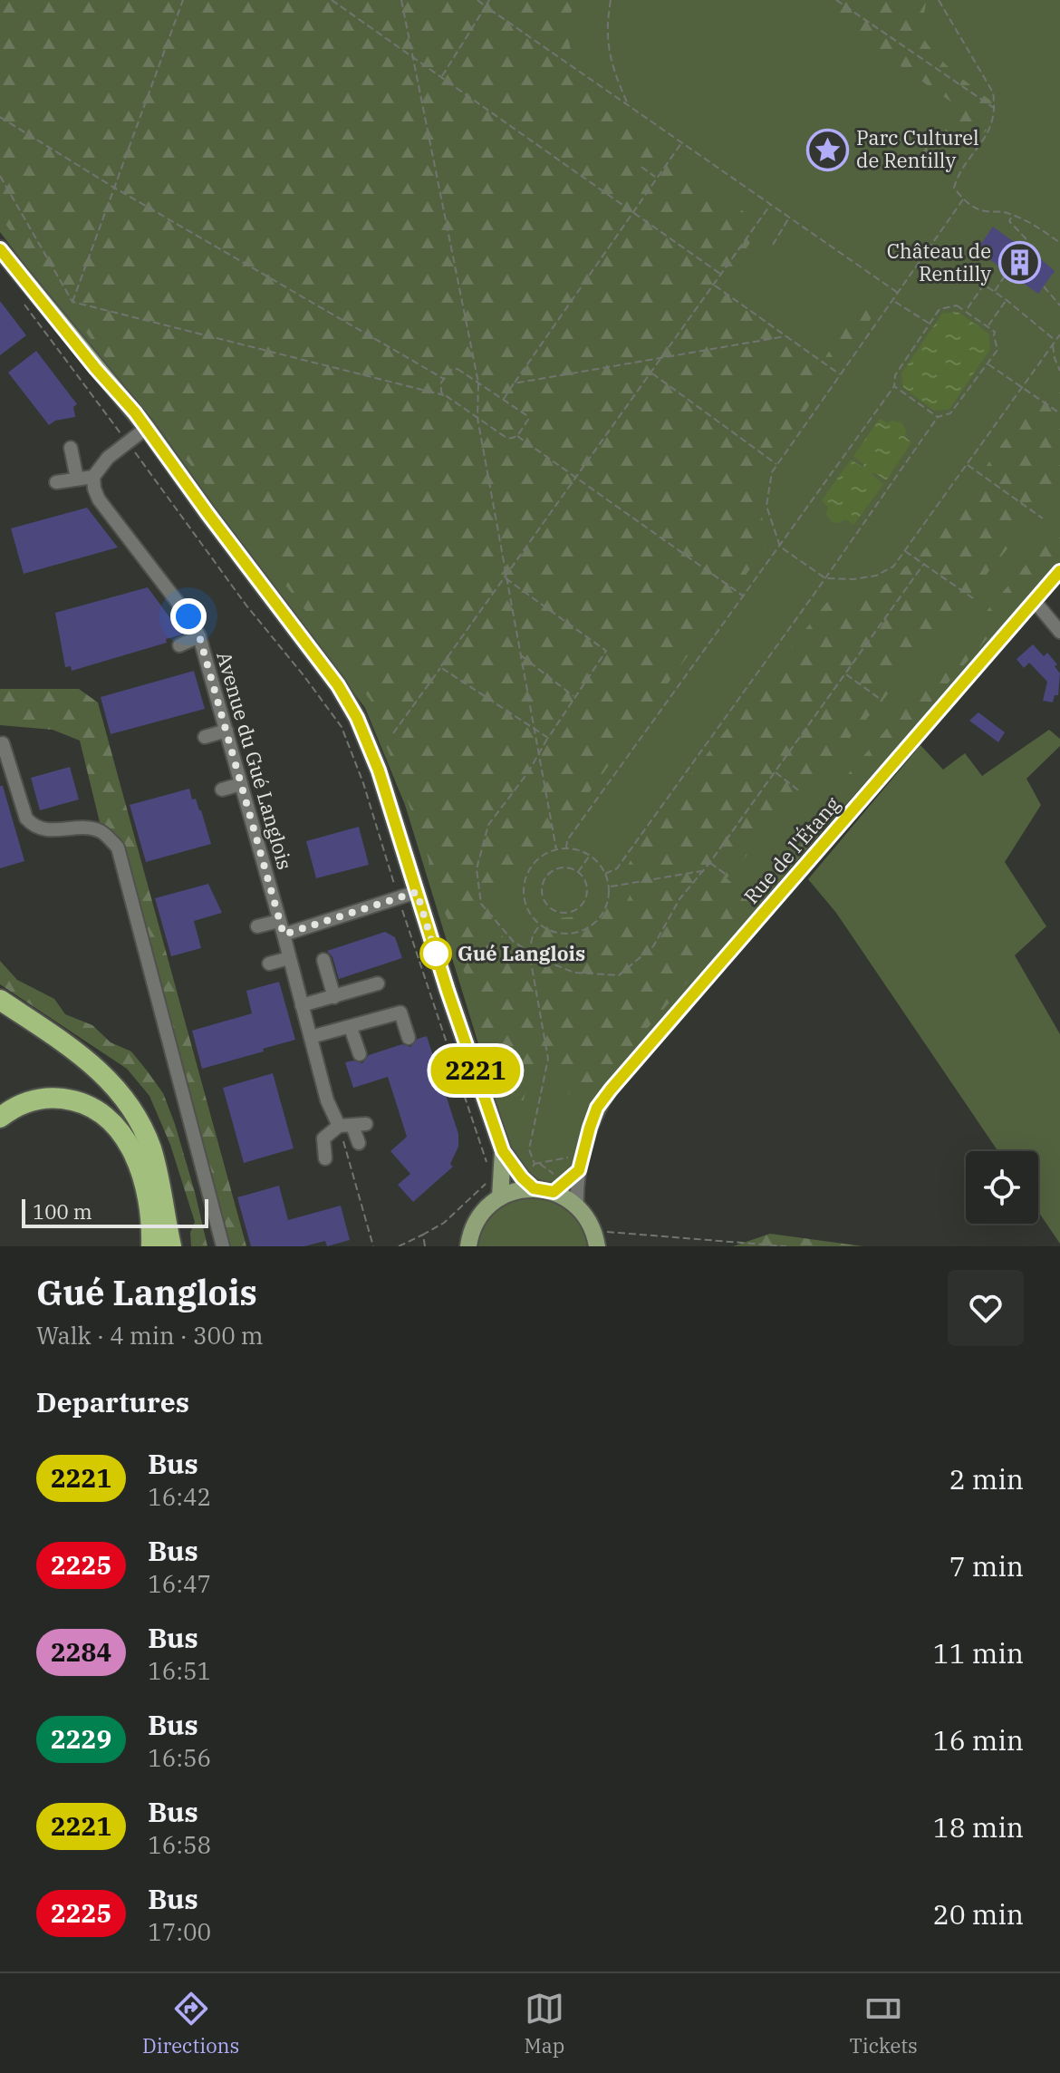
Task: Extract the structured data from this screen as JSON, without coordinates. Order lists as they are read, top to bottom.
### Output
{
  "streets": {
    "street": ["Avenue du Gué Langlois", "Rue de l'Étang"]
  },
  "places": {
    "place": ["Parc Culturel de Rentilly"],
    "building": ["Château de Rentilly"],
    "other": ["Gué Langlois"]
  },
  "lines": ["bus line 2221"],
  "scale_bar": "100 m",
  "page": {
    "on_map": "2221",
    "scale": "100 m",
    "heading": [
      ["Gué Langlois", "Walk · 4 min · 300 m"],
      "Departures"
    ],
    "list": [
      {
        "mark": "2221",
        "name": "Bus",
        "note": "16:42",
        "value": "2 min"
      },
      {
        "mark": "2225",
        "name": "Bus",
        "note": "16:47",
        "value": "7 min"
      },
      {
        "mark": "2284",
        "name": "Bus",
        "note": "16:51",
        "value": "11 min"
      },
      {
        "mark": "2229",
        "name": "Bus",
        "note": "16:56",
        "value": "16 min"
      },
      {
        "mark": "2221",
        "name": "Bus",
        "note": "16:58",
        "value": "18 min"
      },
      {
        "mark": "2225",
        "name": "Bus",
        "note": "17:00",
        "value": "20 min"
      }
    ],
    "tabs": ["Directions", "Map", "Tickets"]
  }
}
